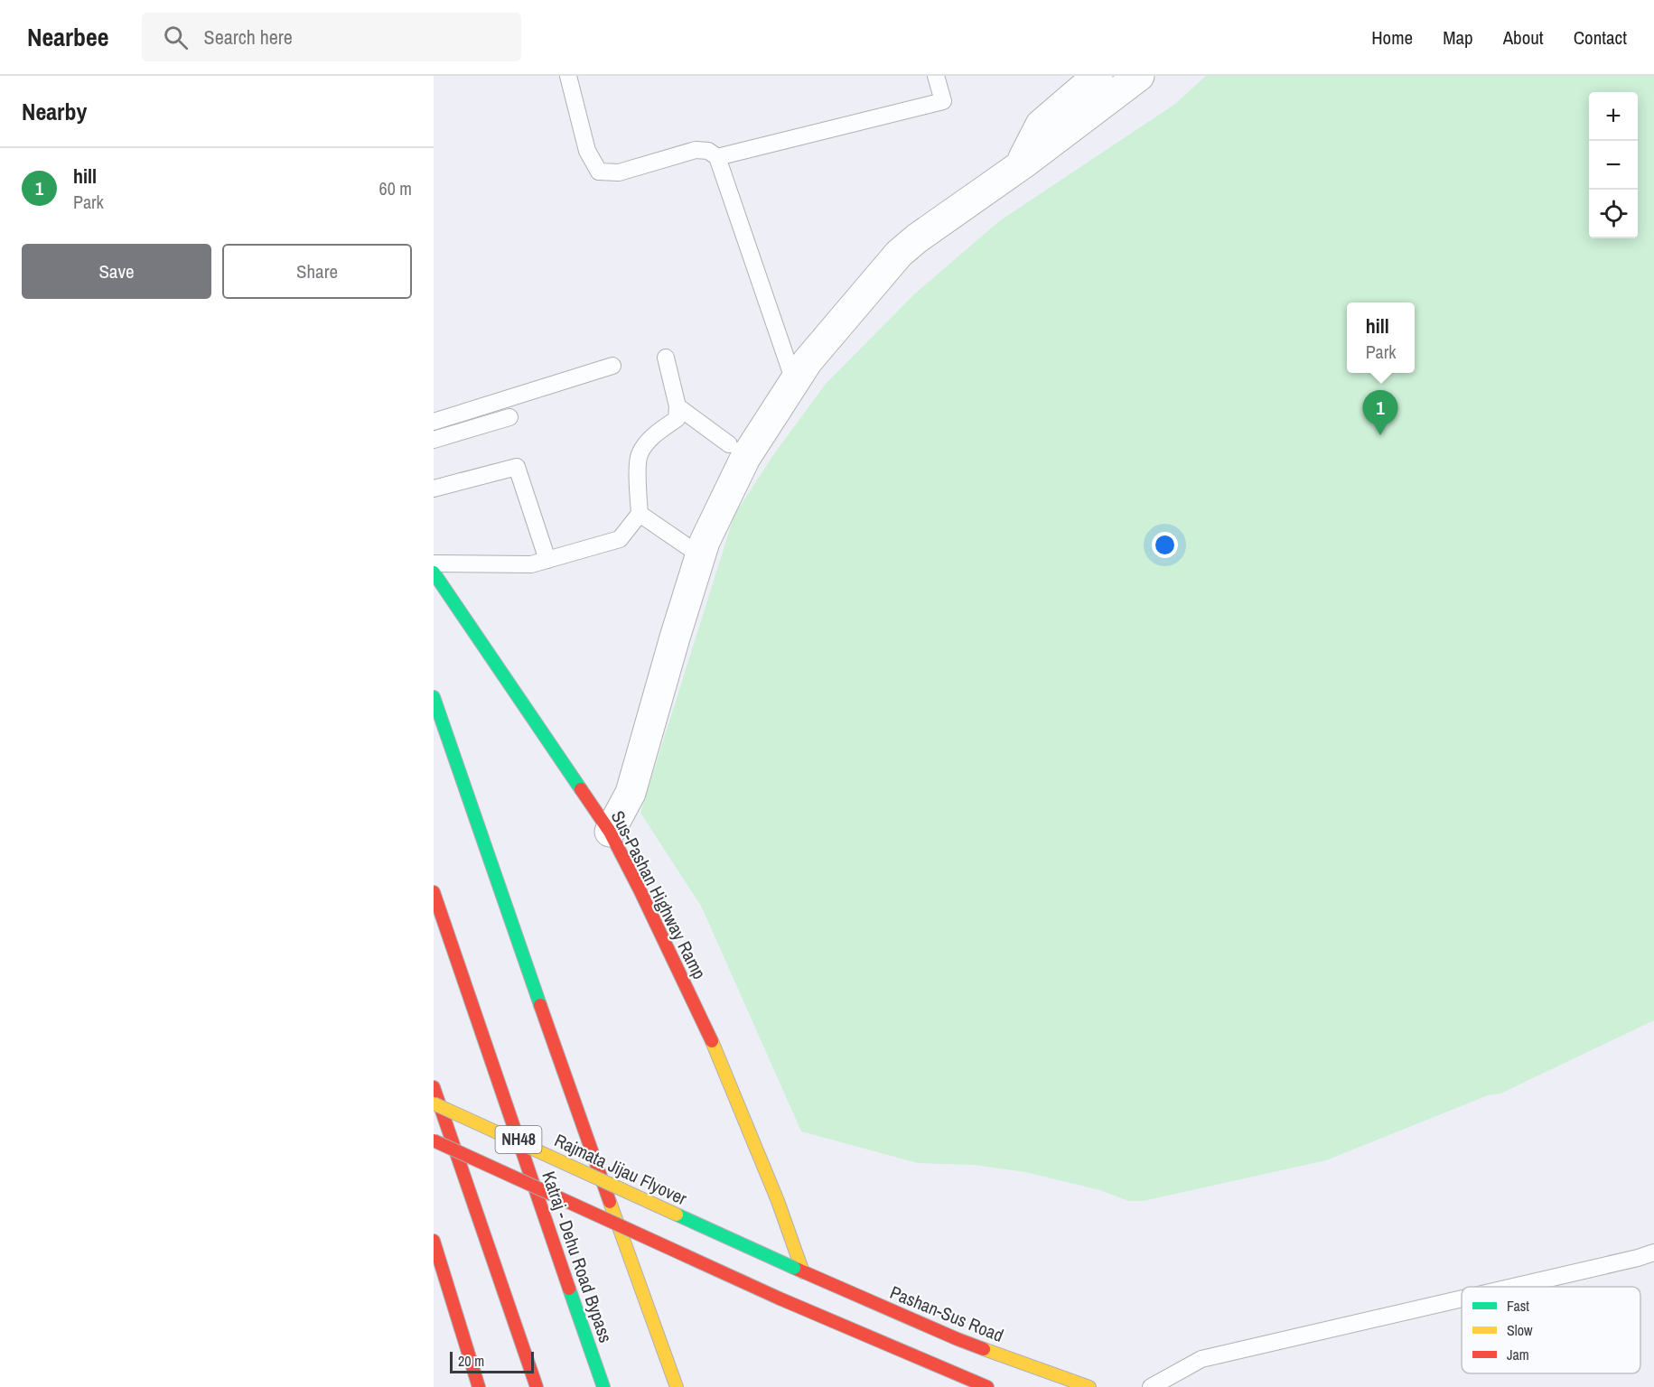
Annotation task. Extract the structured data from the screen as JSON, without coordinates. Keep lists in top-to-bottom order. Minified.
{"streets":{"main road":["Sus-Pashan Highway Ramp","NH48","Rajmata Jijau Flyover","Katraj - Dehu Road Bypass","Pashan-Sus Road"]},"crossings":[["Sus-Pashan Highway Ramp","Rajmata Jijau Flyover"],["Sus-Pashan Highway Ramp","Pashan-Sus Road"],["Rajmata Jijau Flyover","Pashan-Sus Road"]],"legend":["Fast","Slow","Jam"],"scale_bar":"20 m","page":{"header":"Nearbee","search":"Search here","nav":["Home","Map","About","Contact"],"heading":"Nearby","map_buttons":["+","−"],"list":[{"mark":"1","name":"hill","note":"Park","value":"60 m"}],"buttons":["Save","Share"],"popup":["hill","Park"],"pins":"1","scale":"20 m"}}
